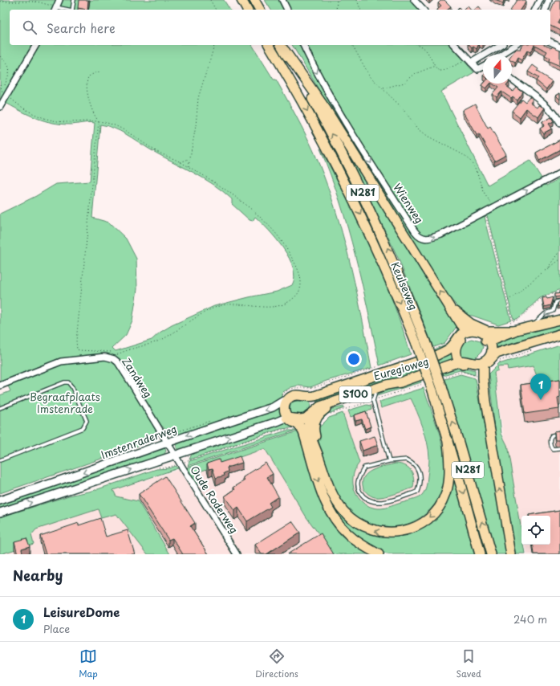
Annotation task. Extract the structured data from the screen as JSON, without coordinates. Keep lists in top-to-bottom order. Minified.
{"streets":{"main road":["N281","Keulseweg","Euregioweg","S100"],"street":["Wienweg","Zandweg","Imstenraderweg","Oude Roderweg"]},"crossings":[["N281","Keulseweg"],["N281","Euregioweg"],["N281","S100"],["Euregioweg","S100"],["Zandweg","S100"],["Zandweg","Imstenraderweg"],["Zandweg","Oude Roderweg"],["S100","Imstenraderweg"],["S100","Oude Roderweg"]],"parks":["Begraafplaats Imstenrade"],"north":"top","page":{"search":"Search here","pins":"1","heading":"Nearby","list":[{"mark":"1","name":"LeisureDome","note":"Place","value":"240 m"}],"nav":["Map","Directions","Saved"]}}
